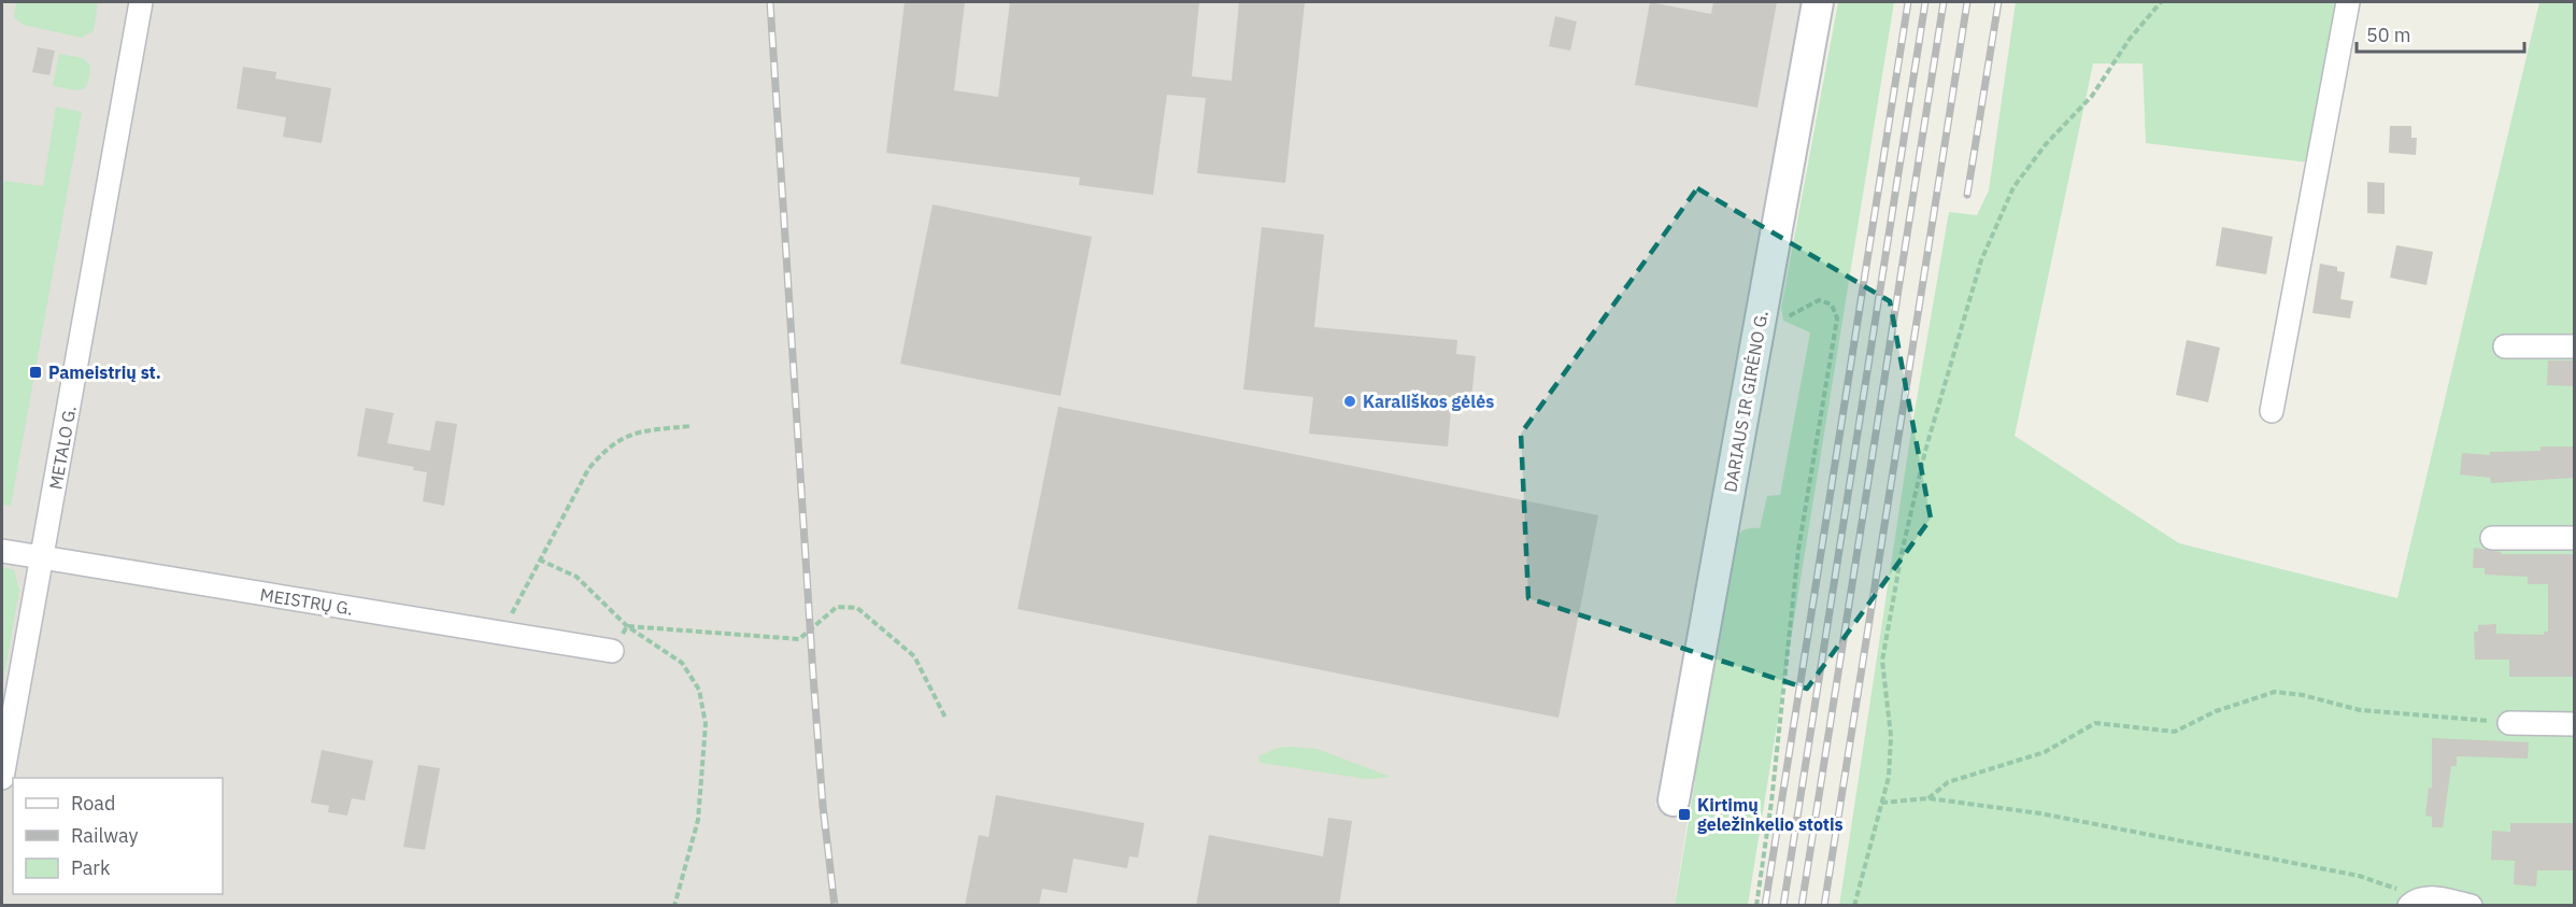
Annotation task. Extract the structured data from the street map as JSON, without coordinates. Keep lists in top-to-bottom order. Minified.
{"streets":{"street":["DARIAUS IR GIRĖNO G.","METALO G.","MEISTRŲ G."]},"crossings":[["METALO G.","MEISTRŲ G."]],"places":{"transit":["Pameistrių st.","Kirtimų geležinkelio stotis"],"other":["Karališkos gėlės"]},"legend":["Road","Railway","Park"],"scale_bar":"50 m"}
